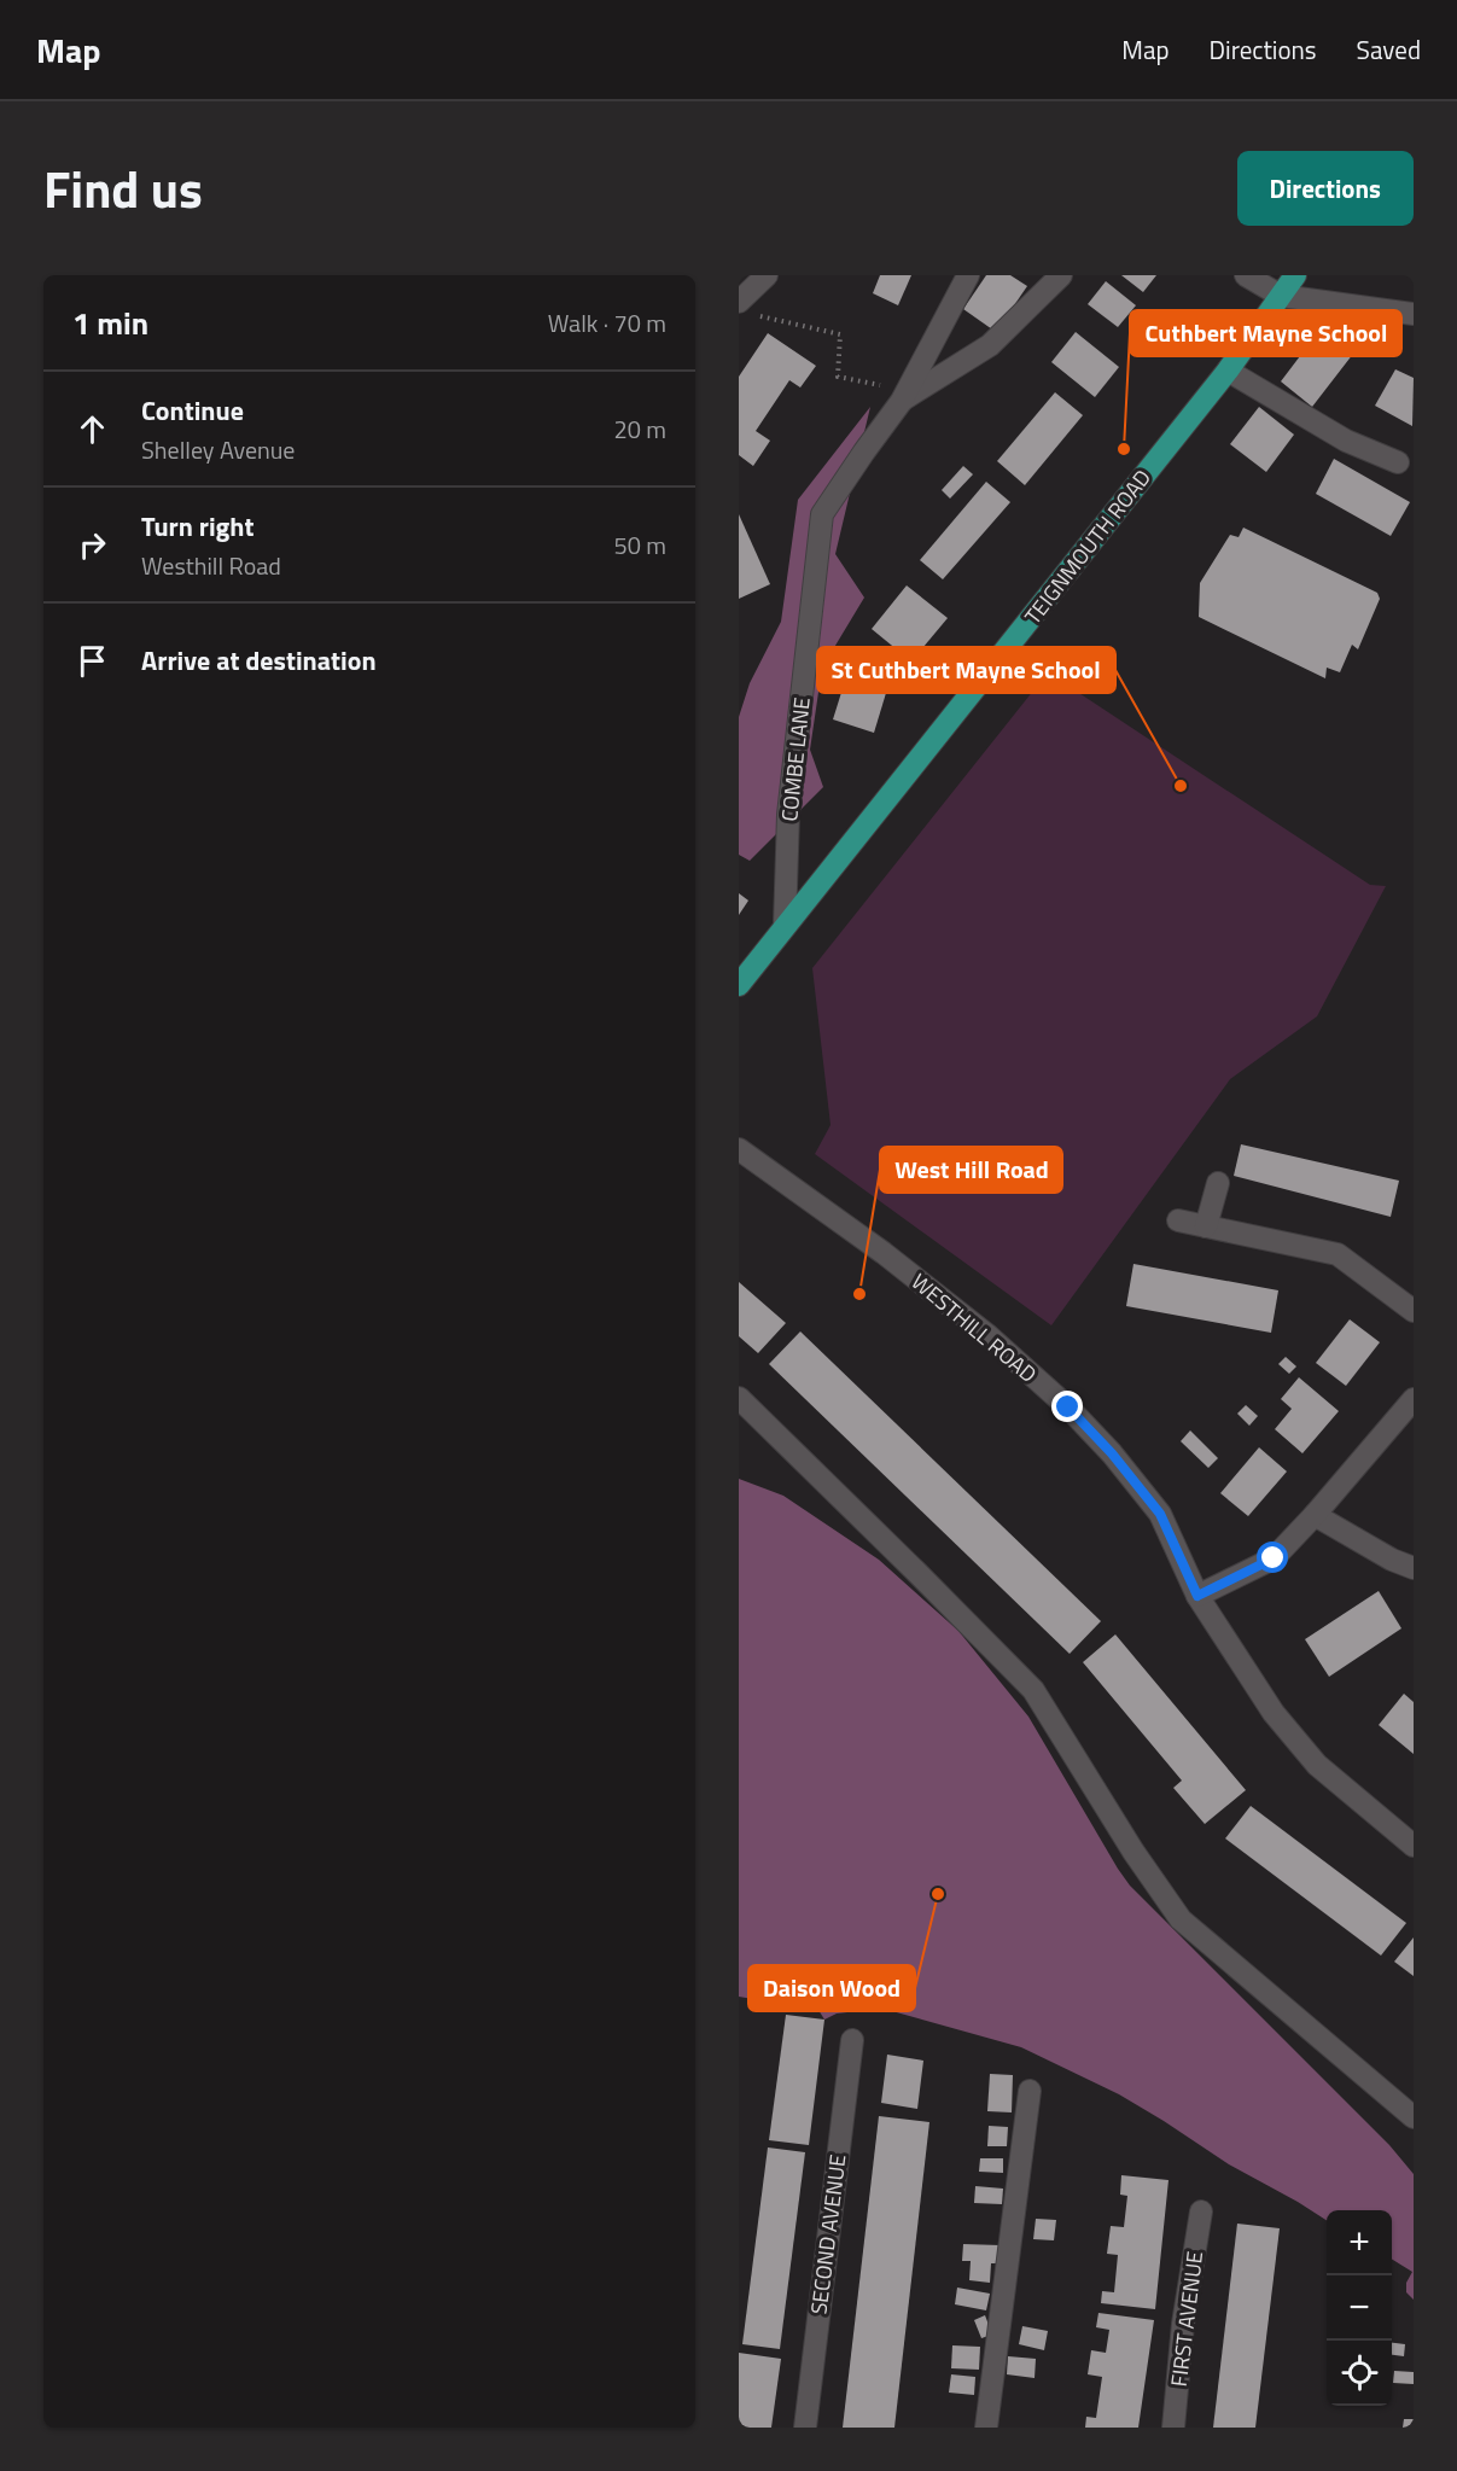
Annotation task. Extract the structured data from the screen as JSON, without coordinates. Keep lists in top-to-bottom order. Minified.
{"streets":{"main road":["TEIGNMOUTH ROAD"],"street":["COMBE LANE","WESTHILL ROAD","SECOND AVENUE","FIRST AVENUE"]},"crossings":[["TEIGNMOUTH ROAD","COMBE LANE"]],"places":["Cuthbert Mayne School","St Cuthbert Mayne School","West Hill Road","Daison Wood"],"page":{"header":"Map","nav":["Map","Directions","Saved"],"title":"Find us","buttons":"Directions","heading":["1 min","Walk · 70 m"],"list":[["Continue","Shelley Avenue","20 m"],["Turn right","Westhill Road","50 m"],"Arrive at destination"],"map_buttons":["+","−"]}}
